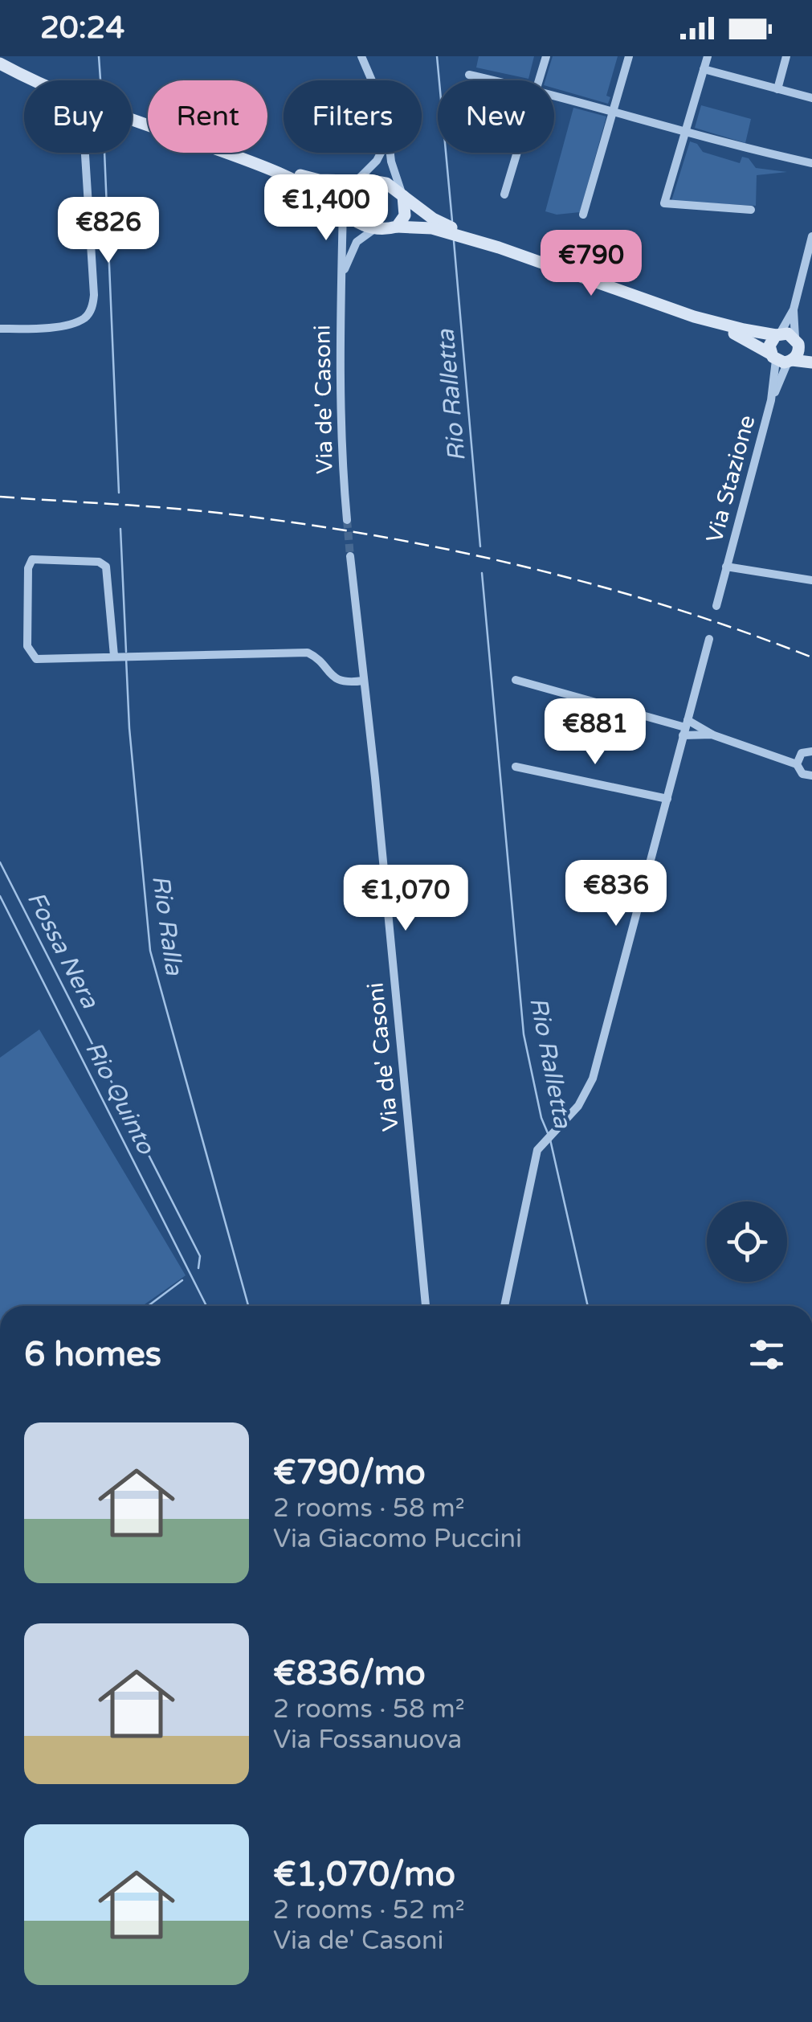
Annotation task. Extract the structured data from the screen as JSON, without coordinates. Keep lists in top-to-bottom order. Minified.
{"streets":{"street":["Via de' Casoni","Via Stazione"]},"water":["Rio Ralletta","Rio Ralla","Fossa Nera","Rio Quinto"],"page":{"status":"20:24","chip":["Buy","Rent","Filters","New"],"price":["€1,400","€826","€790","€881","€836","€1,070"],"heading":"6 homes","list":[{"name":"€790/mo","note":"2 rooms · 58 m² · Via Giacomo Puccini"},{"name":"€836/mo","note":"2 rooms · 58 m² · Via Fossanuova"},{"name":"€1,070/mo","note":"2 rooms · 52 m² · Via de' Casoni"}]}}
